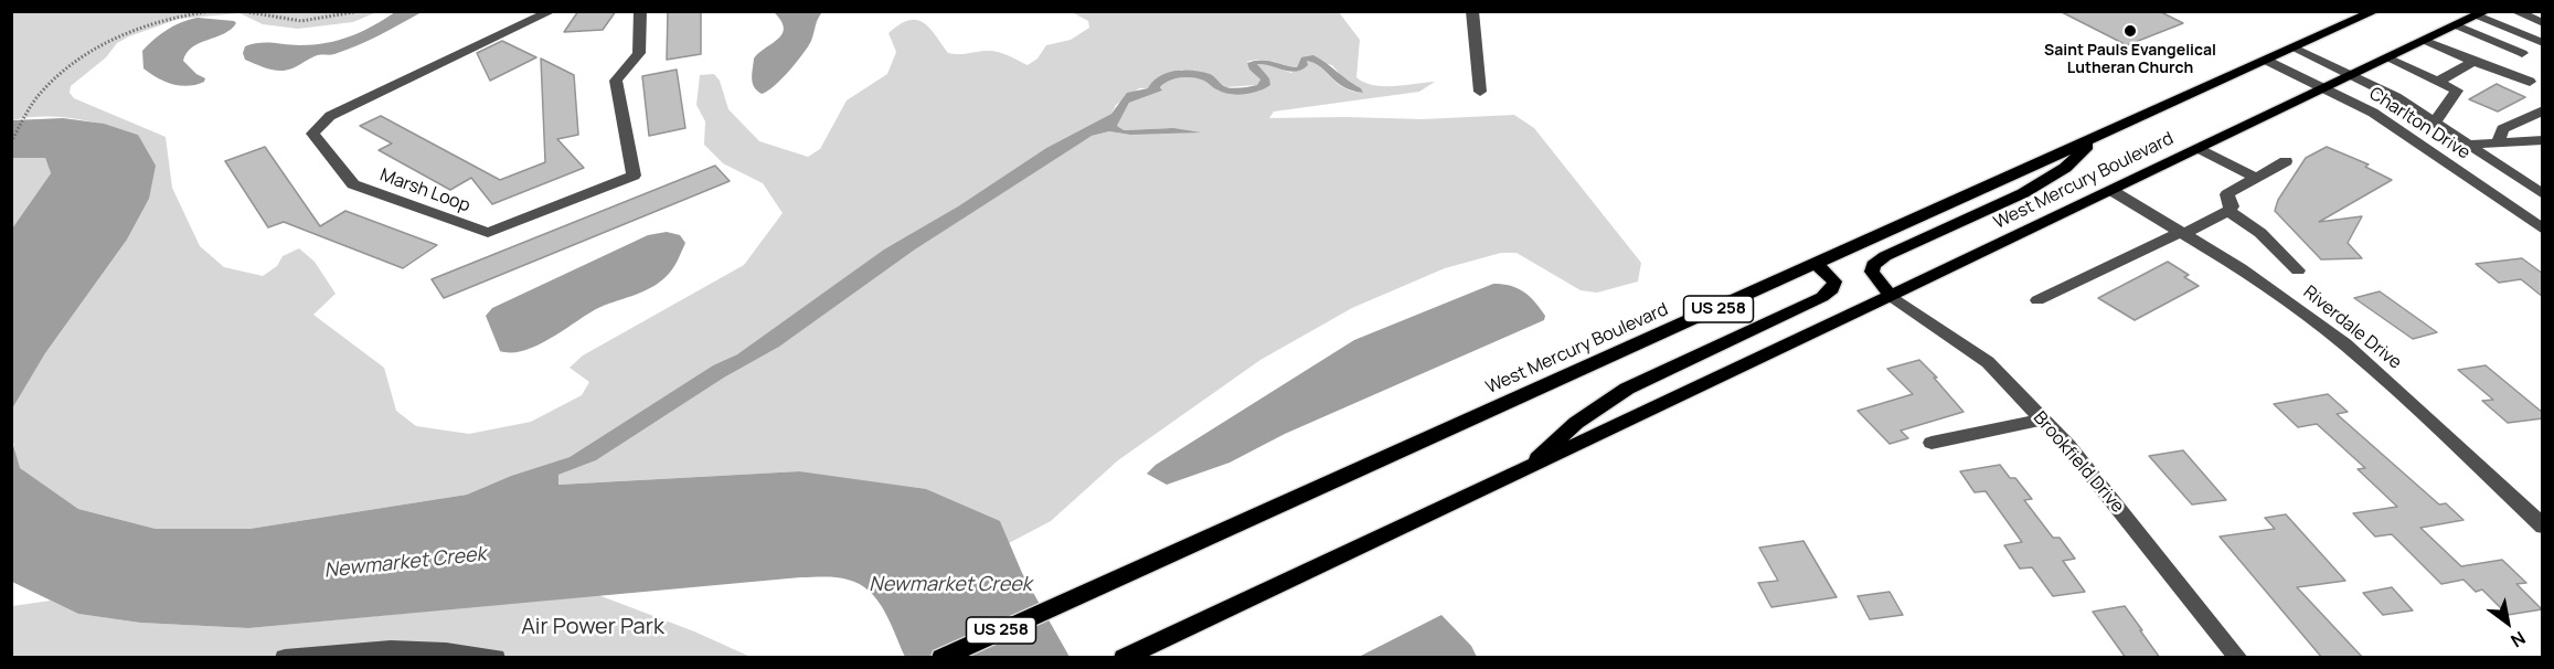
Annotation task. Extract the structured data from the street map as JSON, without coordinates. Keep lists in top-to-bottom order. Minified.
{"streets":{"main road":["West Mercury Boulevard","US 258"],"street":["Charlton Drive","Marsh Loop","Riverdale Drive","Brookfield Drive"]},"crossings":[["Charlton Drive","West Mercury Boulevard"],["West Mercury Boulevard","Riverdale Drive"],["West Mercury Boulevard","Brookfield Drive"]],"water":["Newmarket Creek"],"parks":["Air Power Park"],"places":["Saint Pauls Evangelical Lutheran Church"],"north":"bottom right"}
